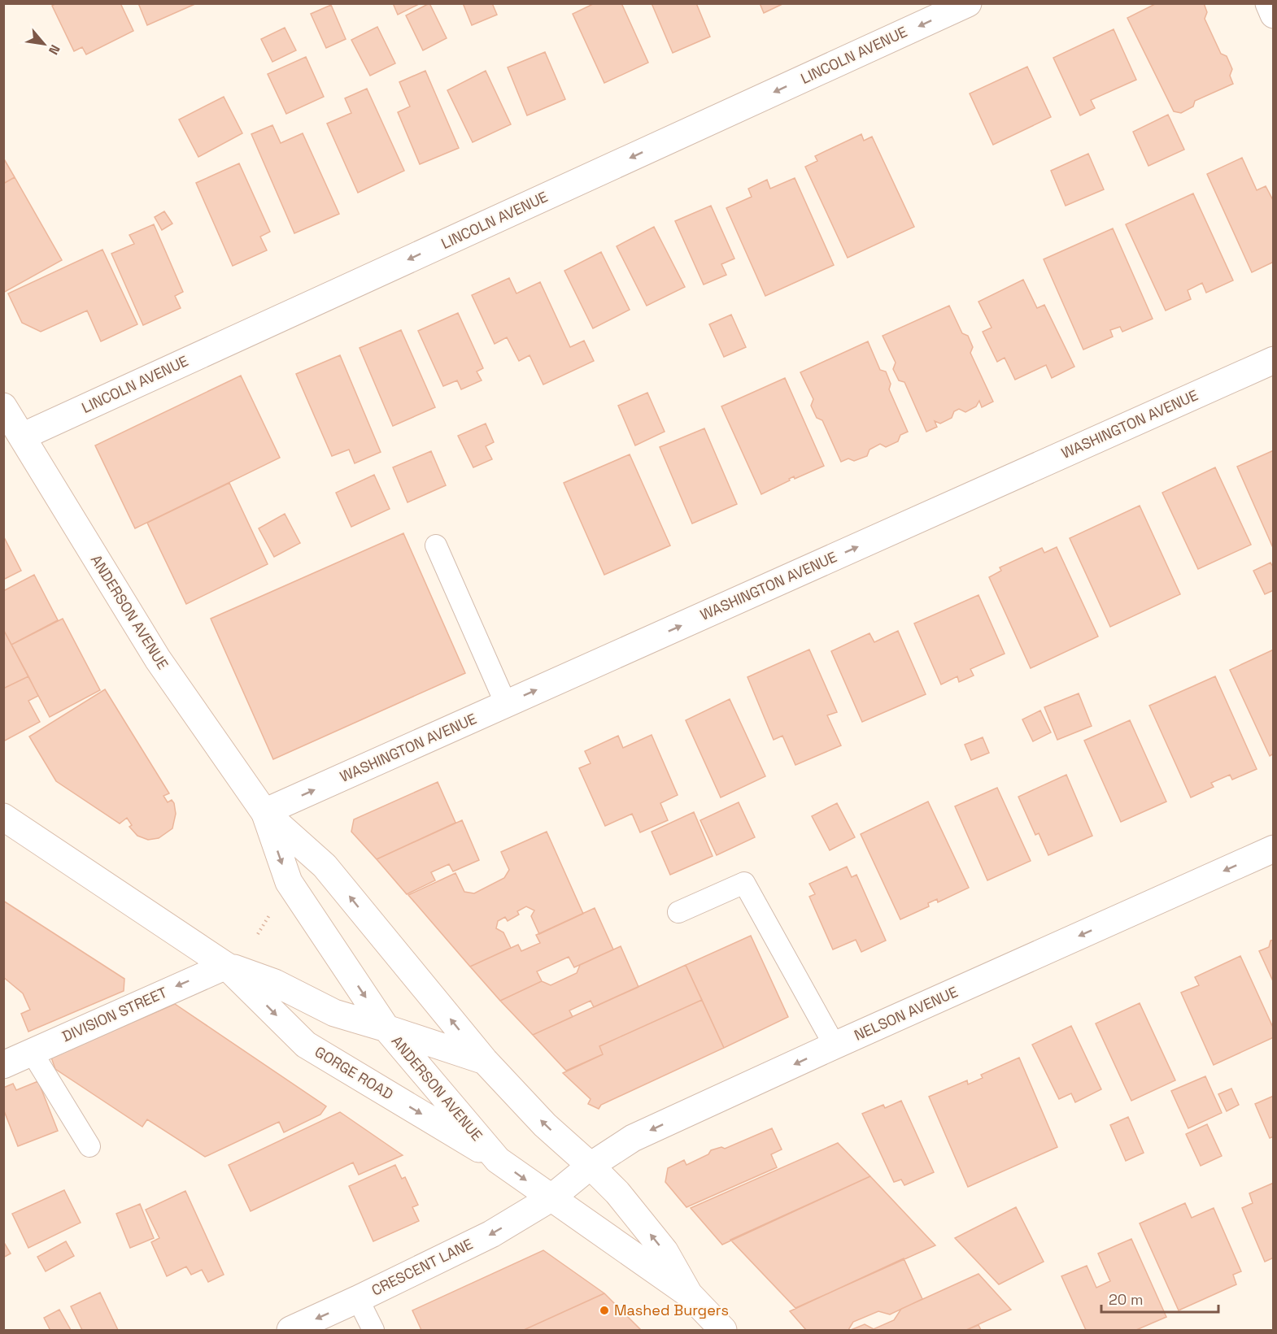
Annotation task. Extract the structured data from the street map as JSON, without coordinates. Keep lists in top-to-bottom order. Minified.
{"streets":{"street":["LINCOLN AVENUE","WASHINGTON AVENUE","ANDERSON AVENUE","NELSON AVENUE","DIVISION STREET","GORGE ROAD","CRESCENT LANE"]},"crossings":[["LINCOLN AVENUE","ANDERSON AVENUE"],["WASHINGTON AVENUE","ANDERSON AVENUE"],["ANDERSON AVENUE","NELSON AVENUE"],["ANDERSON AVENUE","GORGE ROAD"],["ANDERSON AVENUE","CRESCENT LANE"],["NELSON AVENUE","CRESCENT LANE"],["DIVISION STREET","GORGE ROAD"]],"one_way":["LINCOLN AVENUE","WASHINGTON AVENUE","NELSON AVENUE","DIVISION STREET","CRESCENT LANE"],"places":["Mashed Burgers"],"scale_bar":"20 m","north":"bottom right"}
